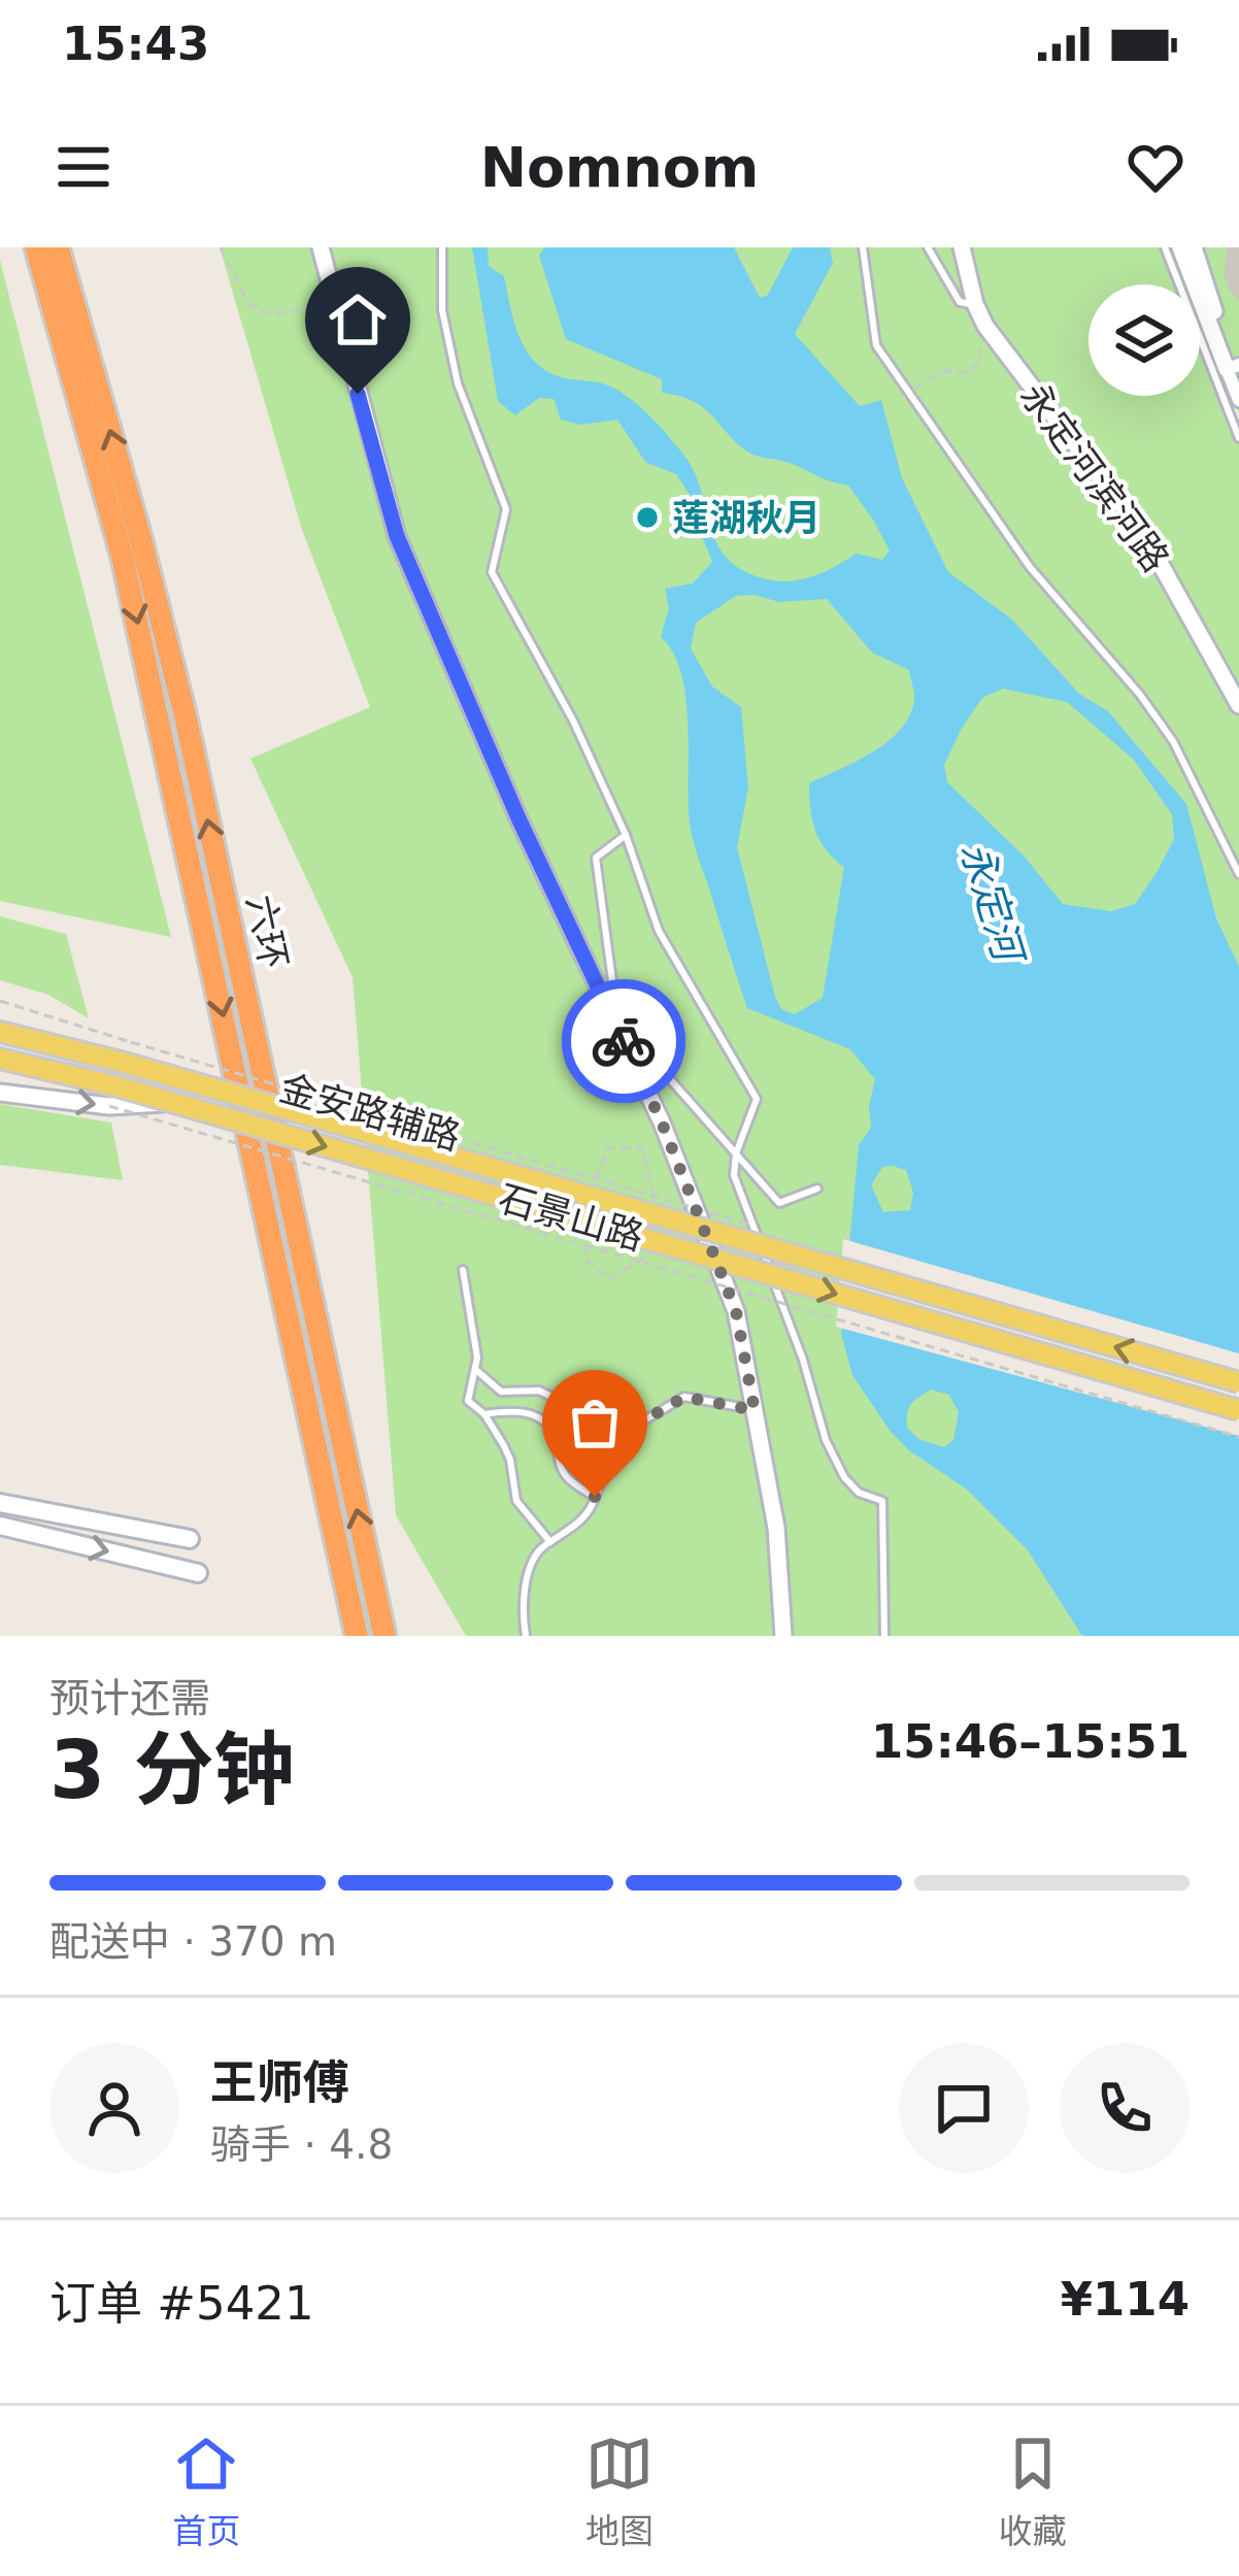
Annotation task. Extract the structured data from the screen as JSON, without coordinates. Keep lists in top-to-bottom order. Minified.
{"streets":{"highway":["六环"],"main road":["石景山路"],"street":["永定河滨河路"],"path":["金安路辅路"]},"crossings":[["金安路辅路","石景山路"]],"water":["永定河"],"places":["莲湖秋月"],"page":{"status":"15:43","header":"Nomnom","heading":["3 分钟","预计还需","15:46–15:51"],"panel":["王师傅","骑手 · 4.8","订单 #5421","¥114"],"bar":"配送中 · 370 m","tabs":["首页","地图","收藏"]}}
